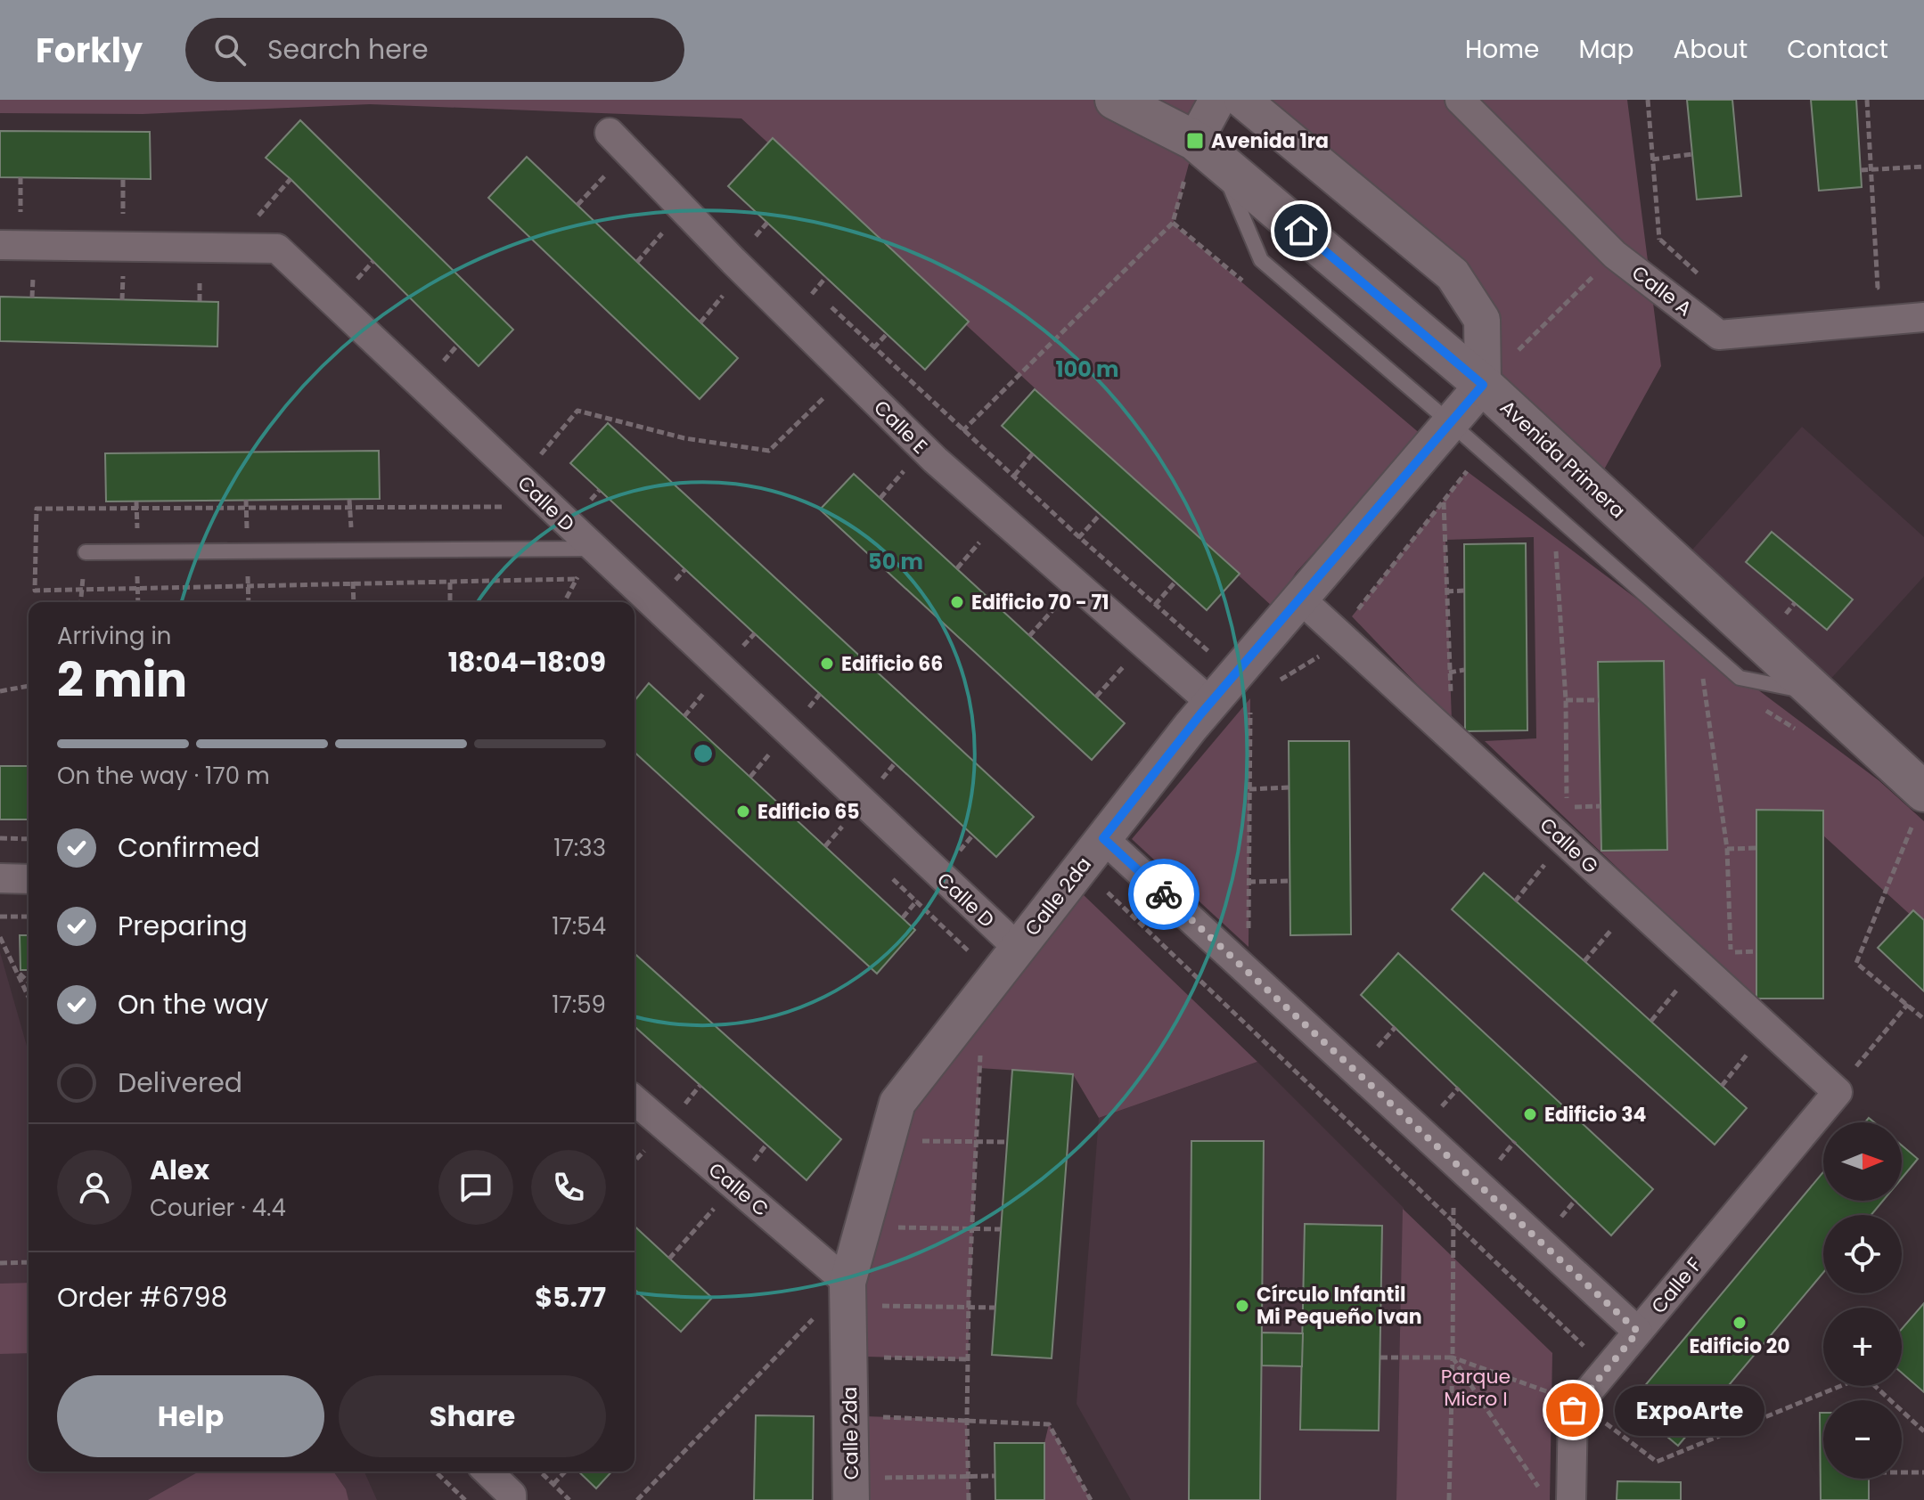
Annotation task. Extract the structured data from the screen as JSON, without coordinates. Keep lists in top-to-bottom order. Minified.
{"streets":{"main road":["Avenida Primera"],"street":["Calle A","Calle E","Calle D","Calle G","Calle 2da","Calle C","Calle F"]},"crossings":[["Calle E","Calle 2da"],["Avenida Primera","Calle 2da"],["Calle D","Calle 2da"],["Calle G","Calle 2da"],["Calle G","Calle F"],["Calle 2da","Calle C"]],"parks":["Parque Micro I"],"places":{"transit":["Avenida 1ra"],"other":["Edificio 70 - 71","Edificio 66","Edificio 65","Edificio 34","Círculo Infantil Mi Pequeño Ivan","Edificio 20","ExpoArte"]},"north":"right","page":{"header":"Forkly","search":"Search here","nav":["Home","Map","About","Contact"],"heading":["2 min","Arriving in","18:04–18:09"],"panel":["Alex","Courier · 4.4","Order #6798","$5.77"],"bar":"On the way · 170 m","list":[["Confirmed","17:33"],["Preparing","17:54"],["On the way","17:59"],"Delivered"],"map_buttons":["+","−"],"buttons":["Help","Share"],"bubble":"ExpoArte"},"rings":["100 m","50 m"]}
